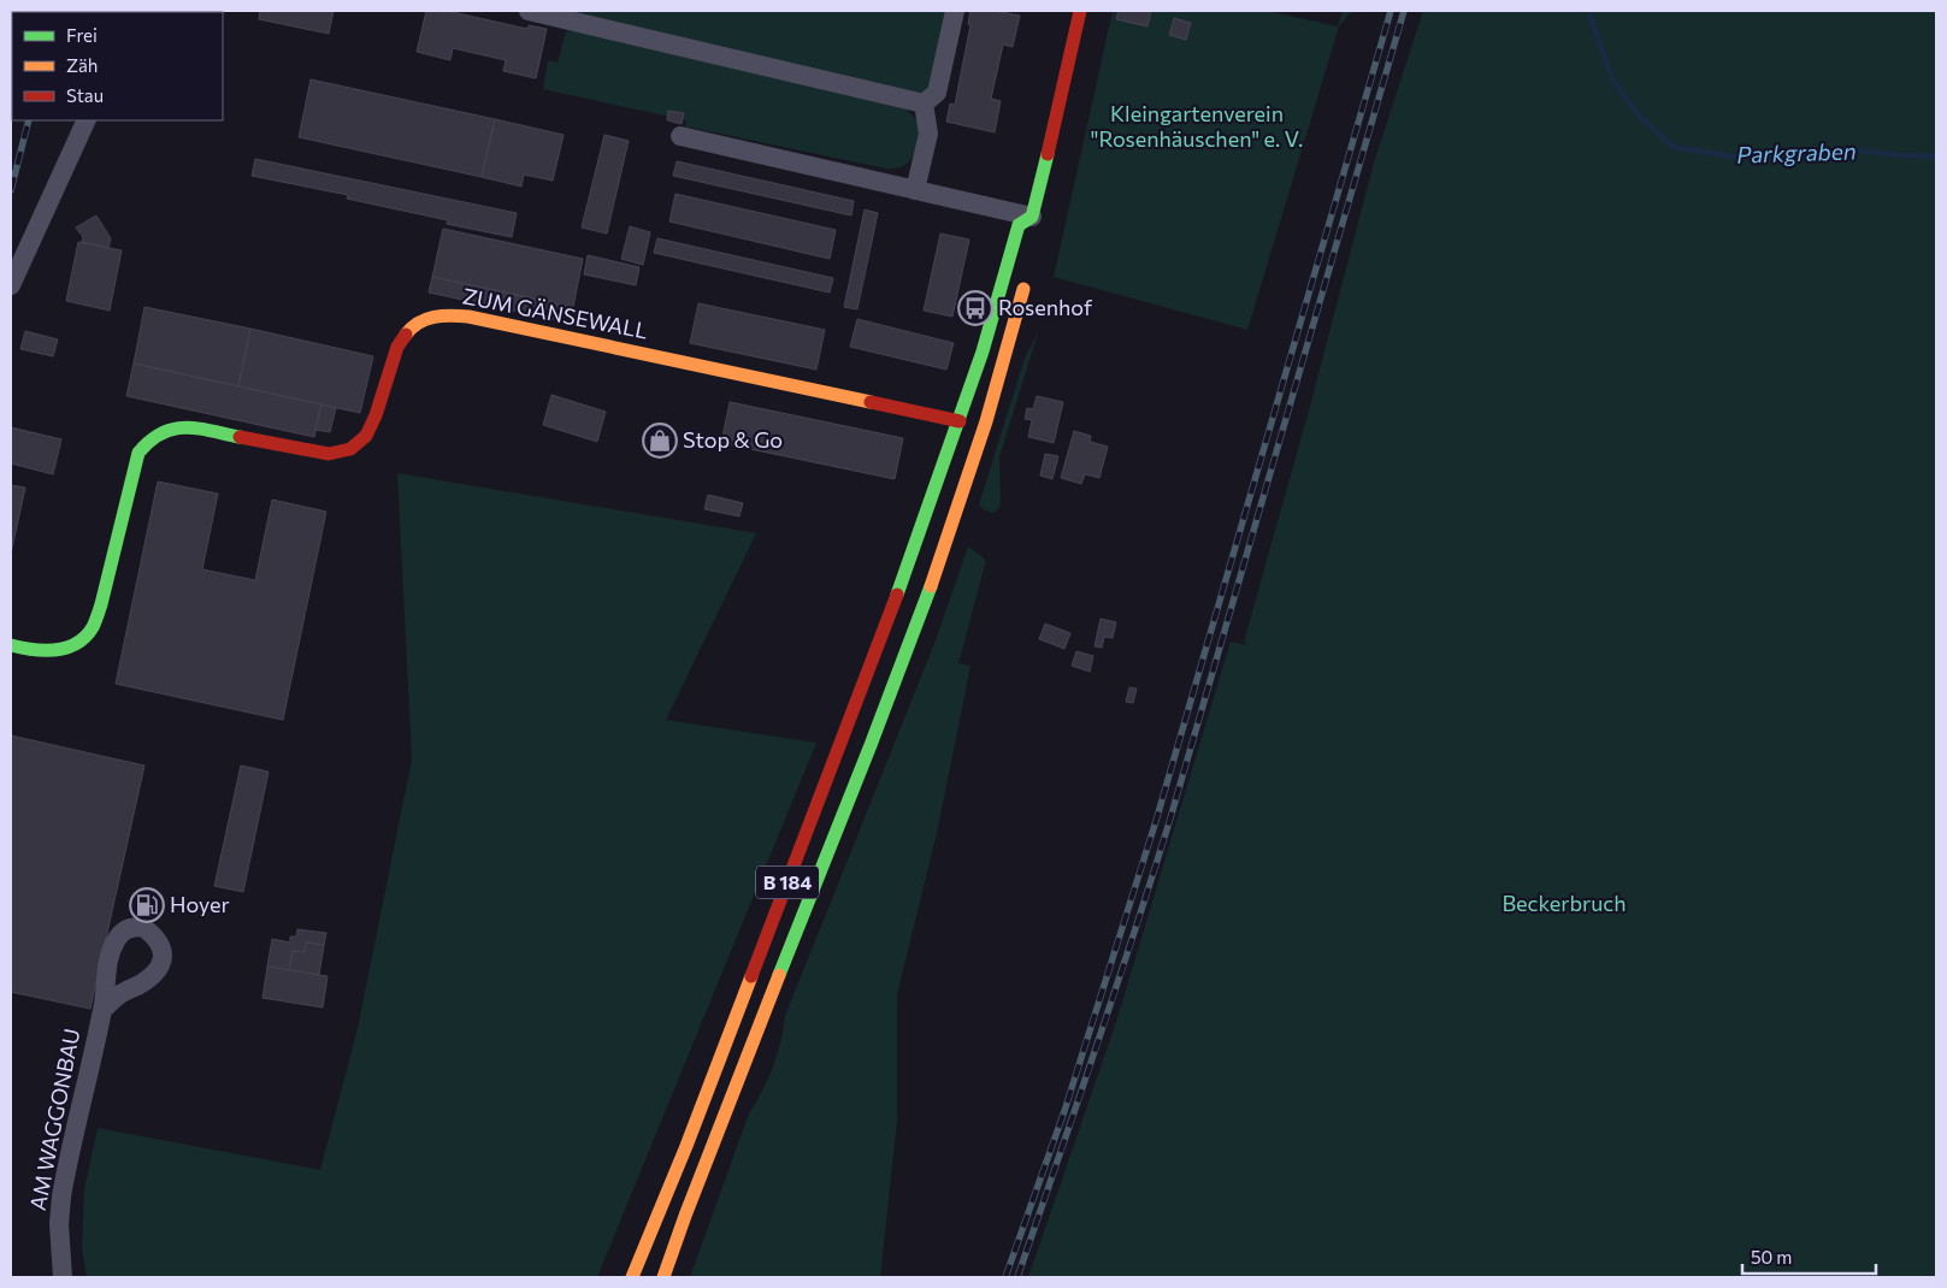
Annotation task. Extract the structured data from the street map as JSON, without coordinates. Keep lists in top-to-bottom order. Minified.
{"streets":{"main road":["ZUM GÄNSEWALL","B 184"],"street":["AM WAGGONBAU"]},"crossings":[["ZUM GÄNSEWALL","B 184"]],"water":["Parkgraben"],"parks":["Kleingartenverein \"Rosenhäuschen\" e. V.","Beckerbruch"],"places":{"bus stop":["Rosenhof"],"shop":["Stop & Go"],"fuel station":["Hoyer"]},"legend":["Frei","Zäh","Stau"],"scale_bar":"50 m"}
